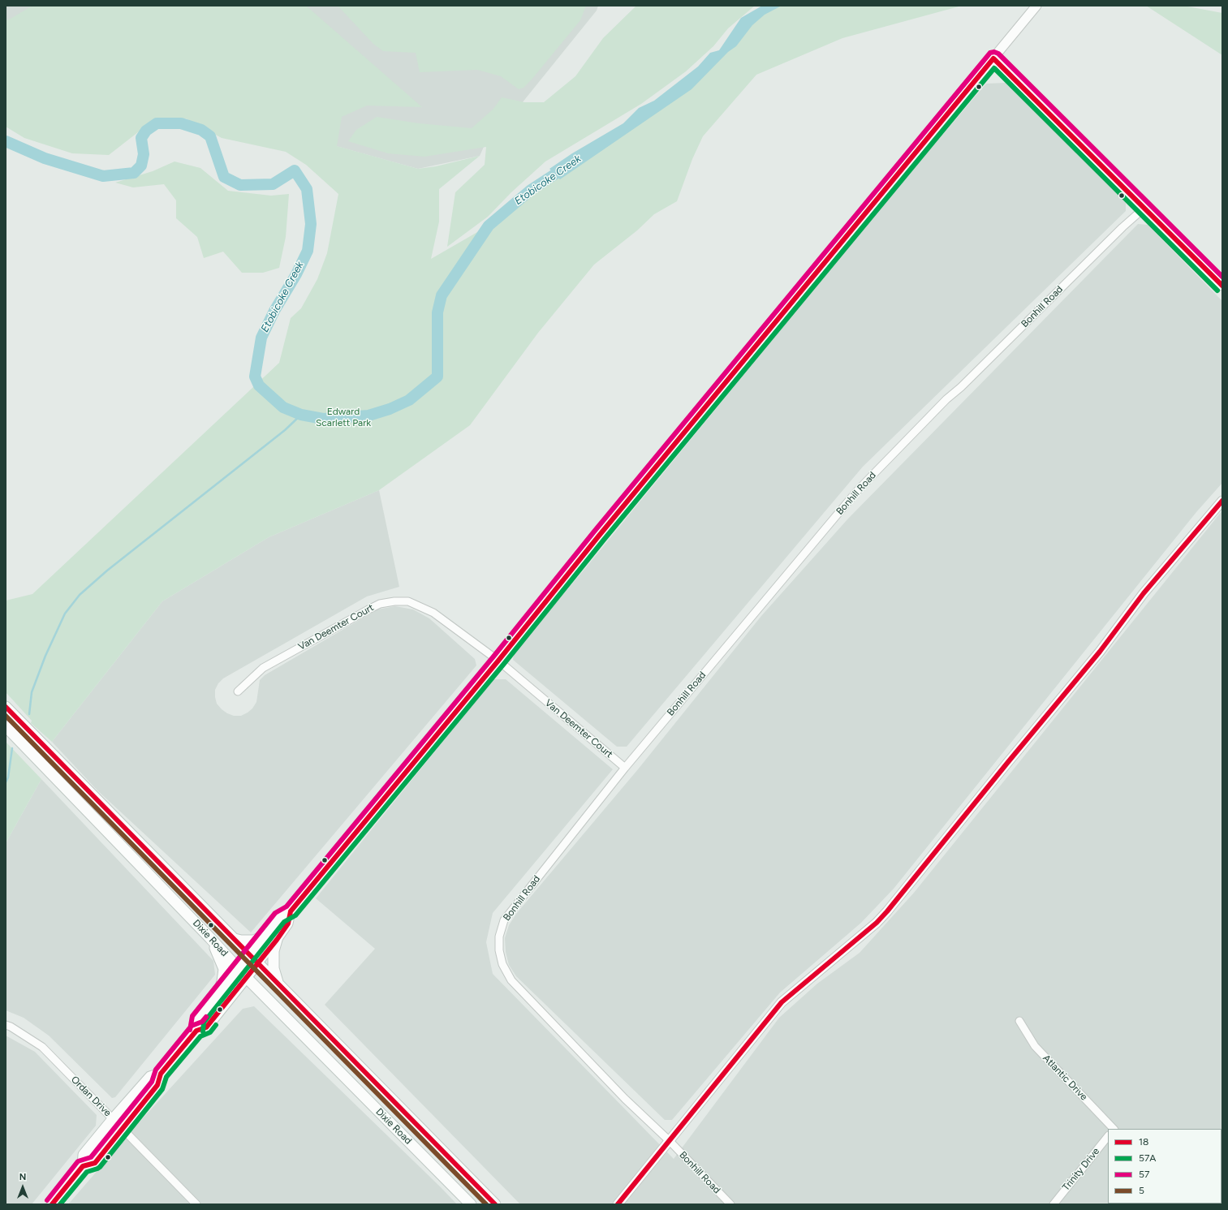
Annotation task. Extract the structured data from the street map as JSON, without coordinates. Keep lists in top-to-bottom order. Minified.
{"streets":{"main road":["Dixie Road"],"street":["Bonhill Road","Van Deemter Court","Atlantic Drive","Ordan Drive","Trinity Drive"]},"crossings":[["Bonhill Road","Van Deemter Court"]],"water":["Etobicoke Creek"],"parks":["Edward Scarlett Park"],"lines":["transit line 57","transit line 18","transit line 57A","transit line 5"],"legend":["18","57A","57","5"],"north":"top"}
